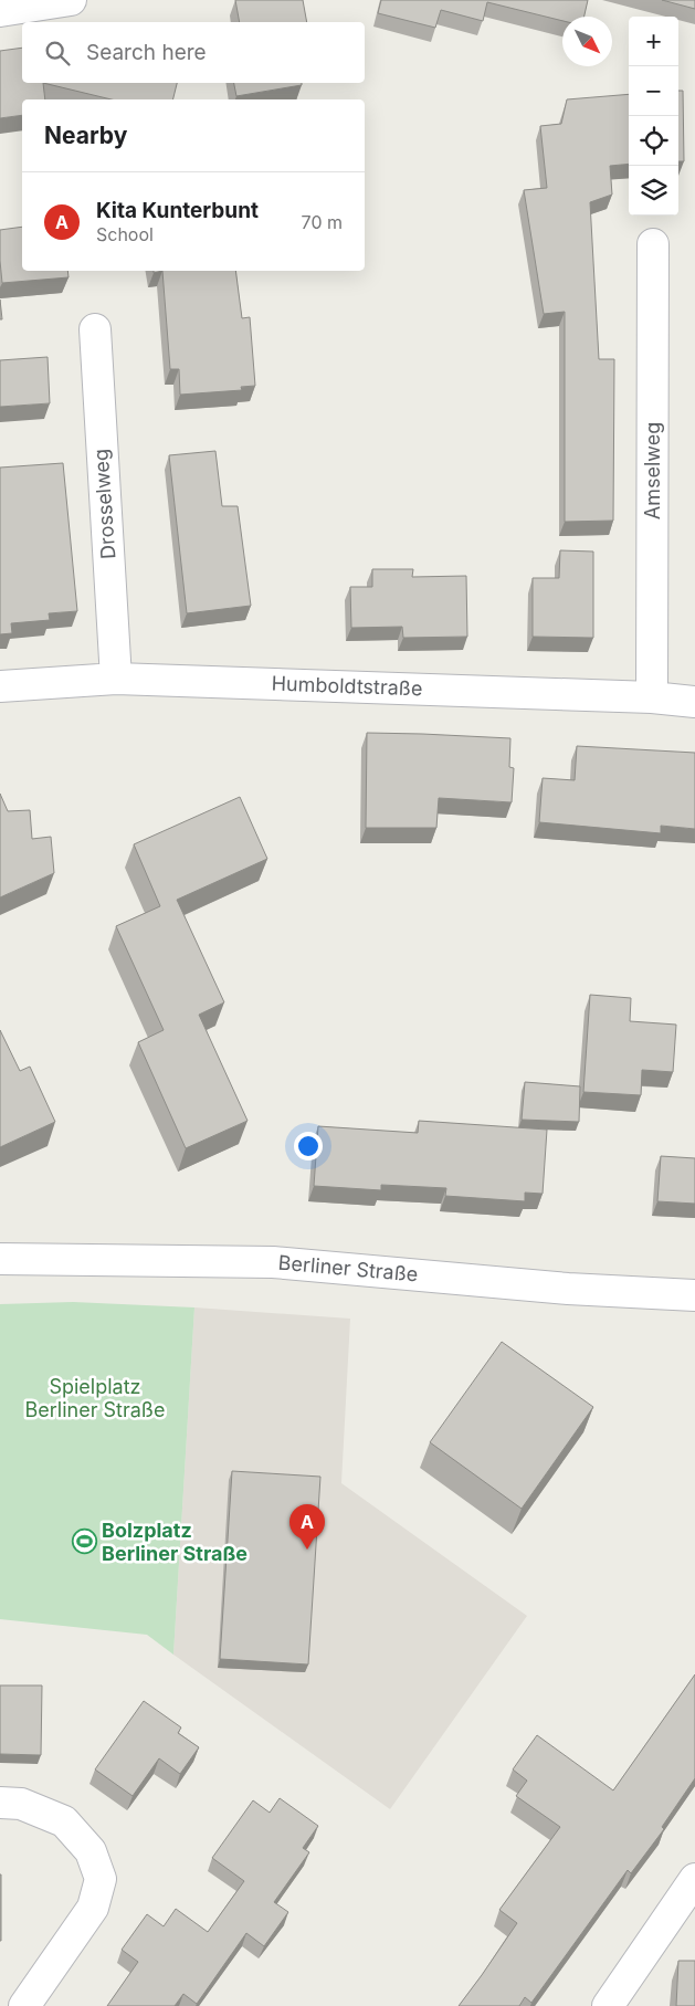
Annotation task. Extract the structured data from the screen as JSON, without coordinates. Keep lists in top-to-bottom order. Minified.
{"streets":{"street":["Amselweg","Drosselweg","Humboldtstraße","Berliner Straße"]},"crossings":[["Amselweg","Humboldtstraße"],["Drosselweg","Humboldtstraße"]],"parks":["Spielplatz Berliner Straße"],"places":{"sports":["Bolzplatz Berliner Straße"]},"north":"bottom right","page":{"map_buttons":["+","−"],"search":"Search here","heading":"Nearby","list":[{"mark":"A","name":"Kita Kunterbunt","note":"School","value":"70 m"}],"pins":"A"}}
